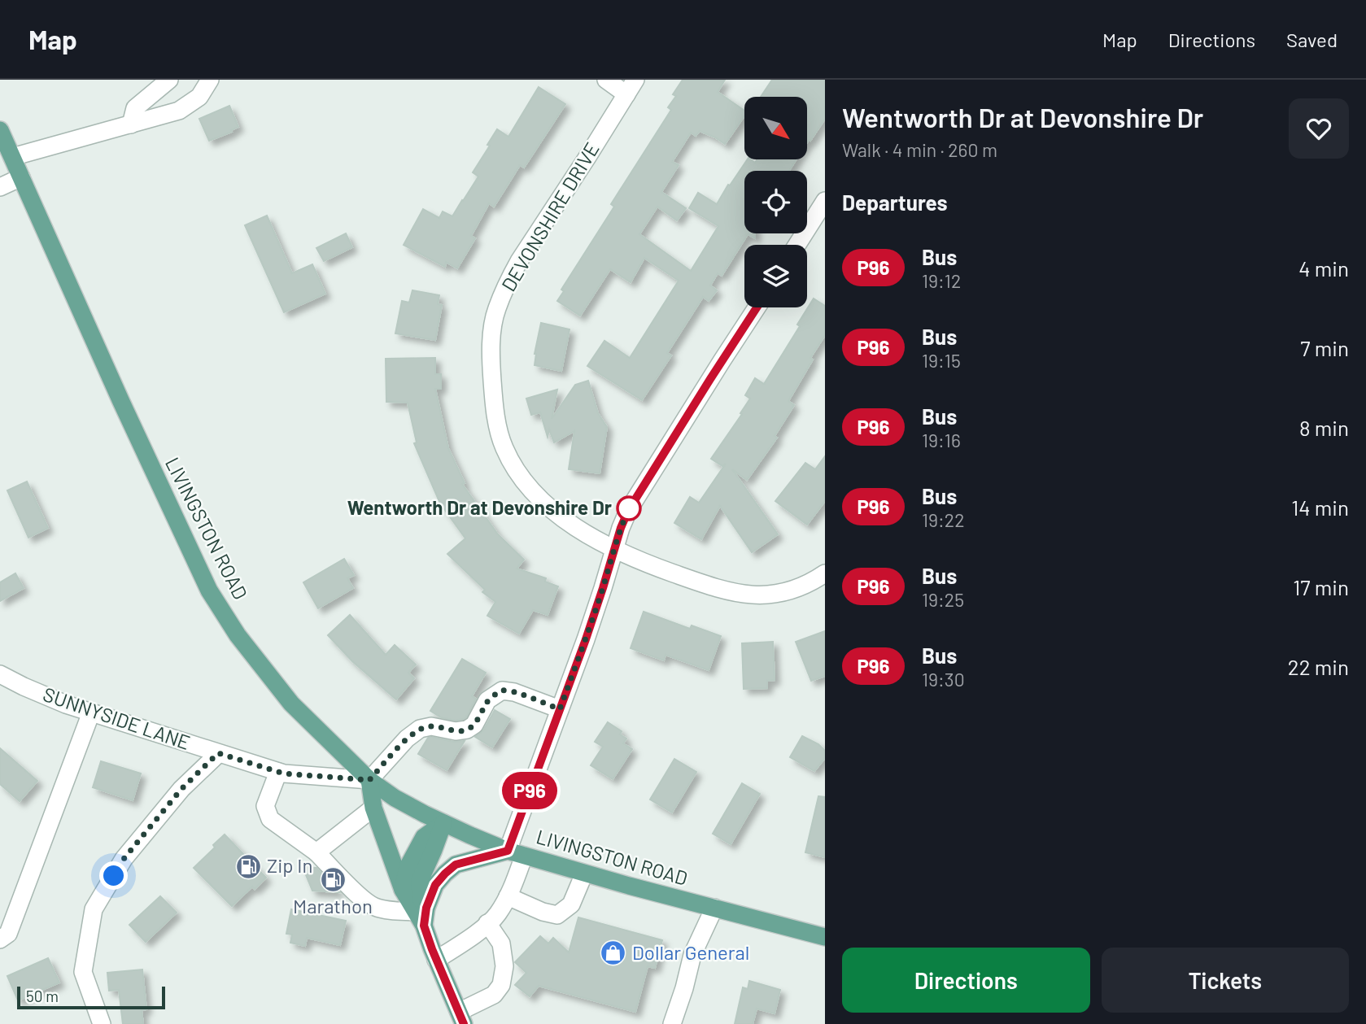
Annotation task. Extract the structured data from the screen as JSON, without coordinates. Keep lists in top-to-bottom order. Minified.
{"streets":{"main road":["LIVINGSTON ROAD"],"street":["DEVONSHIRE DRIVE","SUNNYSIDE LANE"]},"crossings":[["LIVINGSTON ROAD","SUNNYSIDE LANE"]],"places":{"other":["Wentworth Dr at Devonshire Dr"],"fuel station":["Zip In","Marathon"],"shop":["Dollar General"]},"lines":["bus line P96"],"scale_bar":"50 m","north":"bottom right","page":{"header":"Map","nav":["Map","Directions","Saved"],"on_map":"P96","heading":[["Wentworth Dr at Devonshire Dr","Walk · 4 min · 260 m"],"Departures"],"list":[{"mark":"P96","name":"Bus","note":"19:12","value":"4 min"},{"mark":"P96","name":"Bus","note":"19:15","value":"7 min"},{"mark":"P96","name":"Bus","note":"19:16","value":"8 min"},{"mark":"P96","name":"Bus","note":"19:22","value":"14 min"},{"mark":"P96","name":"Bus","note":"19:25","value":"17 min"},{"mark":"P96","name":"Bus","note":"19:30","value":"22 min"}],"buttons":["Directions","Tickets"],"scale":"50 m"}}
